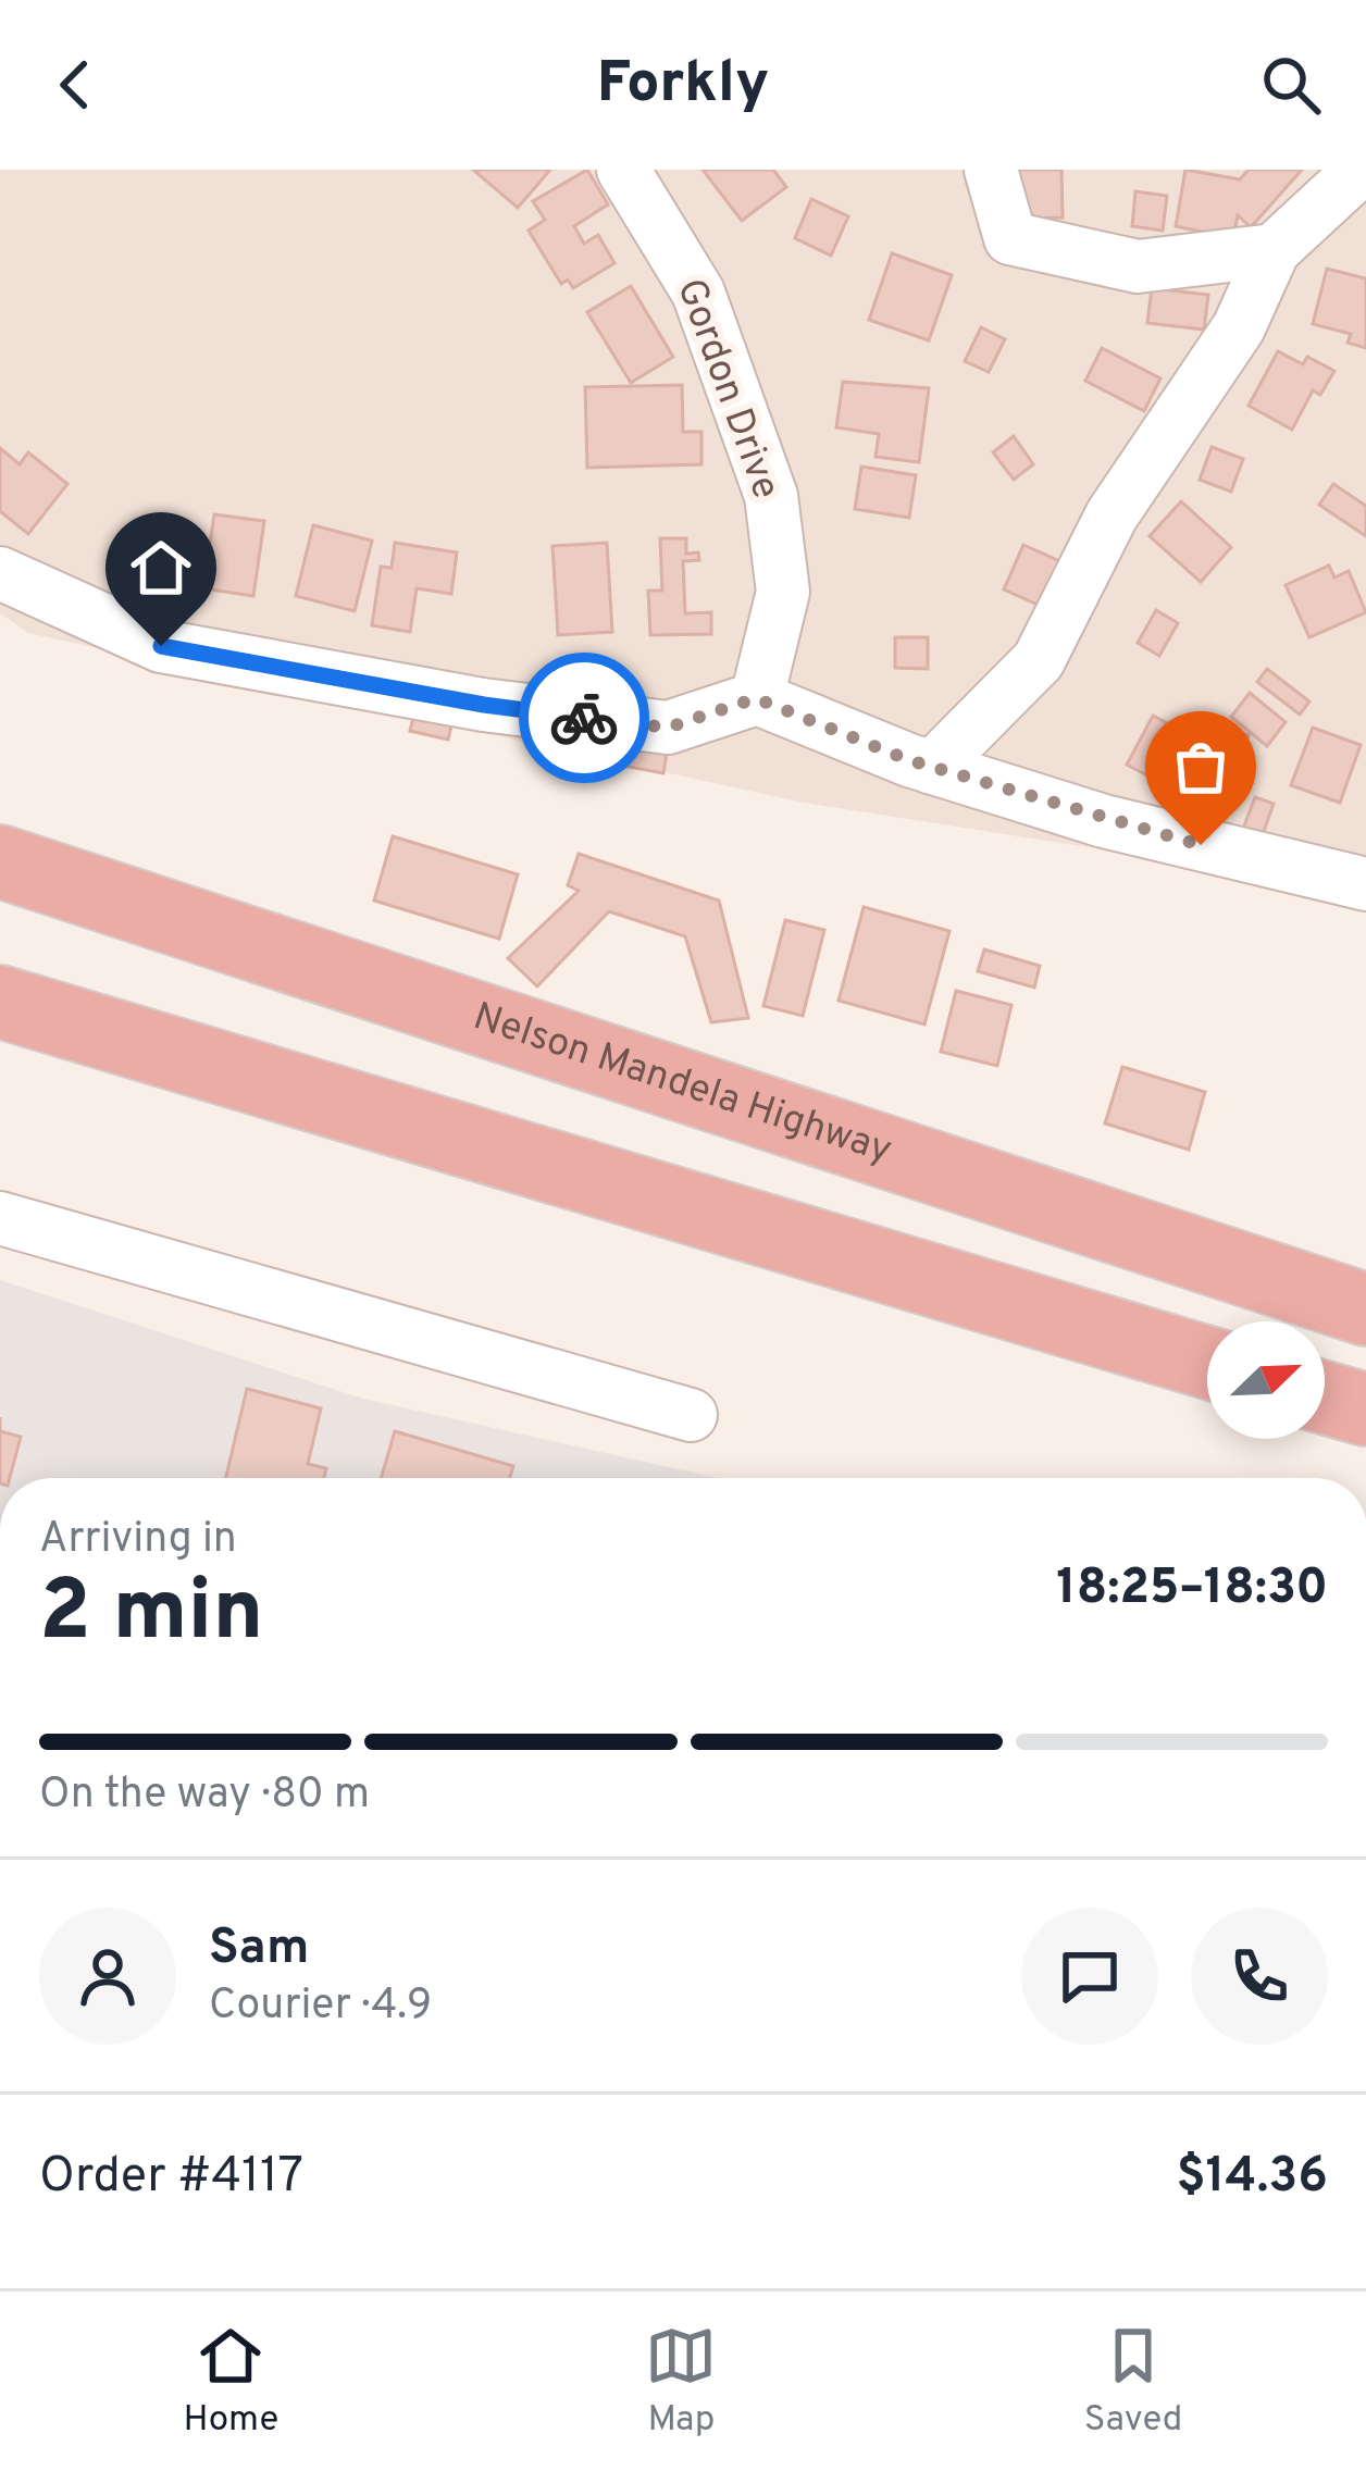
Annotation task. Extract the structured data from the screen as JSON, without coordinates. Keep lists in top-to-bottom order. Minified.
{"streets":{"highway":["Nelson Mandela Highway"],"street":["Gordon Drive"]},"north":"top right","page":{"header":"Forkly","heading":["2 min","Arriving in","18:25–18:30"],"panel":["Sam","Courier · 4.9","Order #4117","$14.36"],"bar":"On the way · 80 m","tabs":["Home","Map","Saved"]}}
